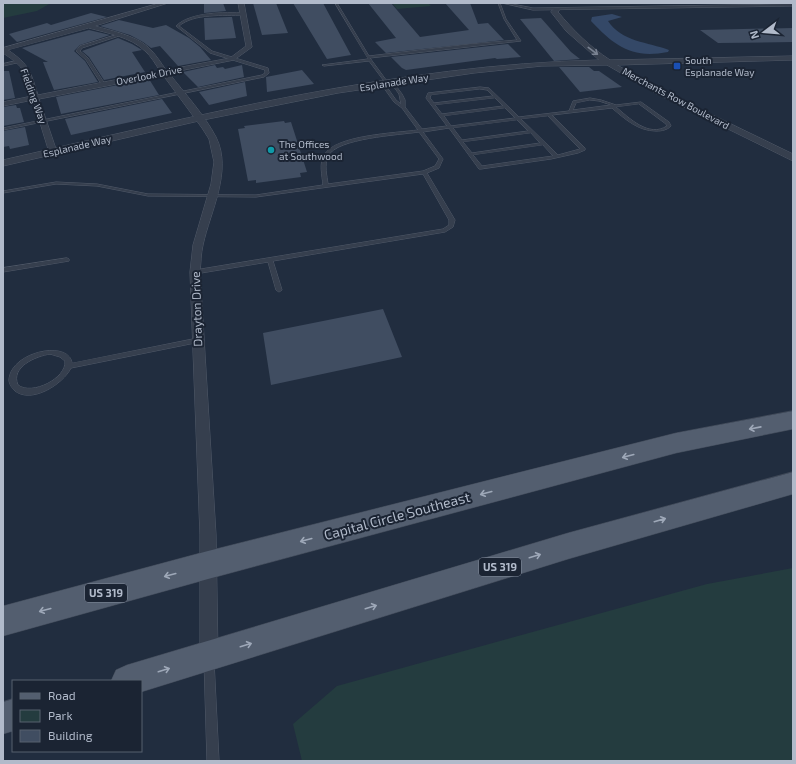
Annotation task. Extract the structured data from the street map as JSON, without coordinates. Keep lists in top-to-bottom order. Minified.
{"streets":{"main road":["Capital Circle Southeast","US 319"],"street":["Overlook Drive","Esplanade Way","Fielding Way","Merchants Row Boulevard","Drayton Drive"]},"crossings":[["Overlook Drive","Fielding Way"],["Overlook Drive","Drayton Drive"],["Esplanade Way","Fielding Way"],["Esplanade Way","Merchants Row Boulevard"],["Esplanade Way","Drayton Drive"],["Drayton Drive","Capital Circle Southeast"],["Drayton Drive","US 319"]],"places":{"transit":["South Esplanade Way"],"other":["The Offices at Southwood"]},"legend":["Road","Park","Building"],"north":"left"}
